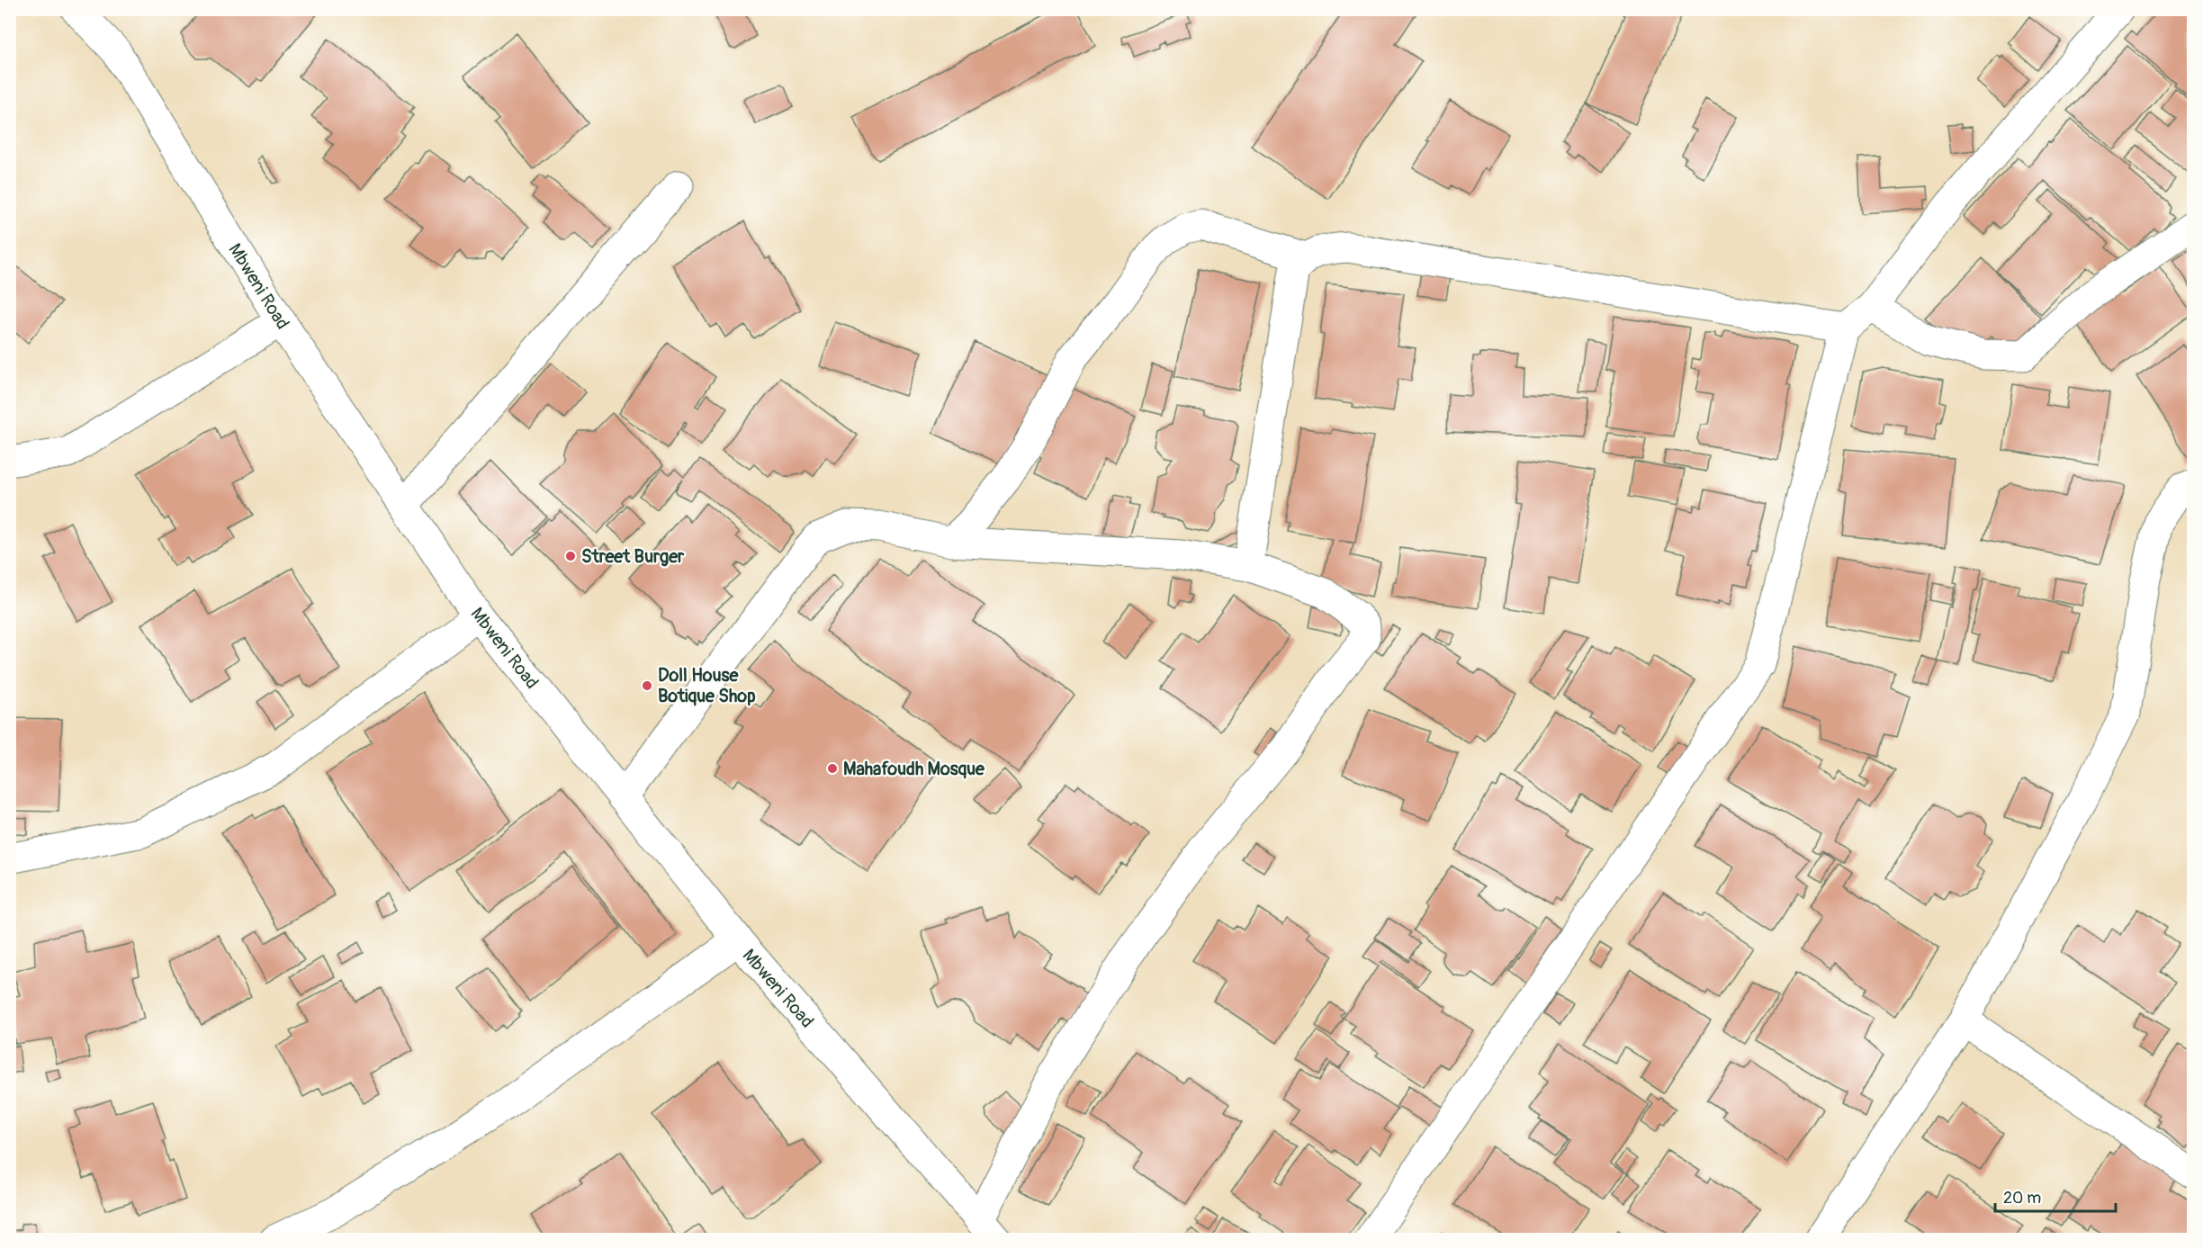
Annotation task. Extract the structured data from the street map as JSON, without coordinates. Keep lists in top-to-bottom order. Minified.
{"streets":{"street":["Mbweni Road"]},"places":["Street Burger","Doll House Botique Shop","Mahafoudh Mosque"],"scale_bar":"20 m"}
